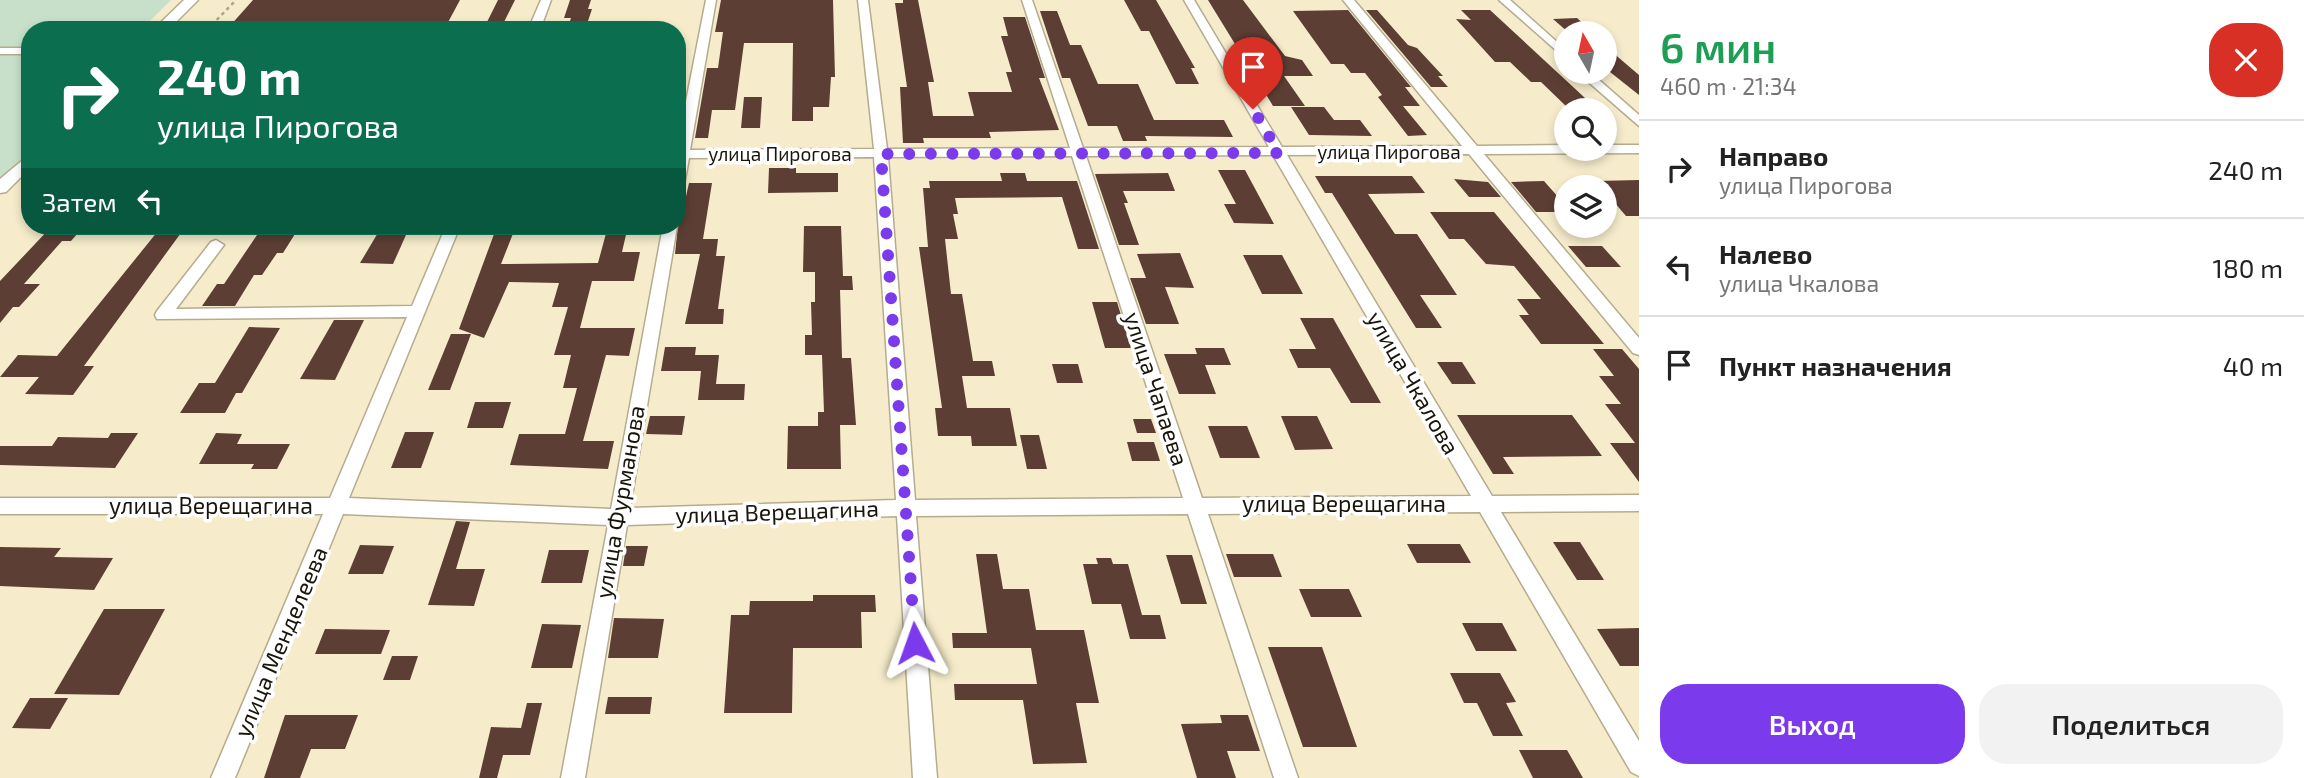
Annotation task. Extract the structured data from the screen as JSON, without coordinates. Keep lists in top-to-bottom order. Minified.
{"streets":{"street":["улица Пирогова","улица Чкалова","улица Чапаева","улица Фурманова","улица Верещагина","улица Менделеева"]},"crossings":[["улица Пирогова","улица Чкалова"],["улица Пирогова","улица Чапаева"],["улица Чкалова","улица Верещагина"],["улица Чапаева","улица Верещагина"],["улица Фурманова","улица Верещагина"],["улица Верещагина","улица Менделеева"]],"north":"top","page":{"heading":["6 мин","460 m · 21:34"],"turn":["240 m","улица Пирогова"],"list":[{"name":"Направо","note":"улица Пирогова","value":"240 m"},{"name":"Налево","note":"улица Чкалова","value":"180 m"},{"name":"Пункт назначения","value":"40 m"}],"then":"Затем","buttons":["Выход","Поделиться"]}}
